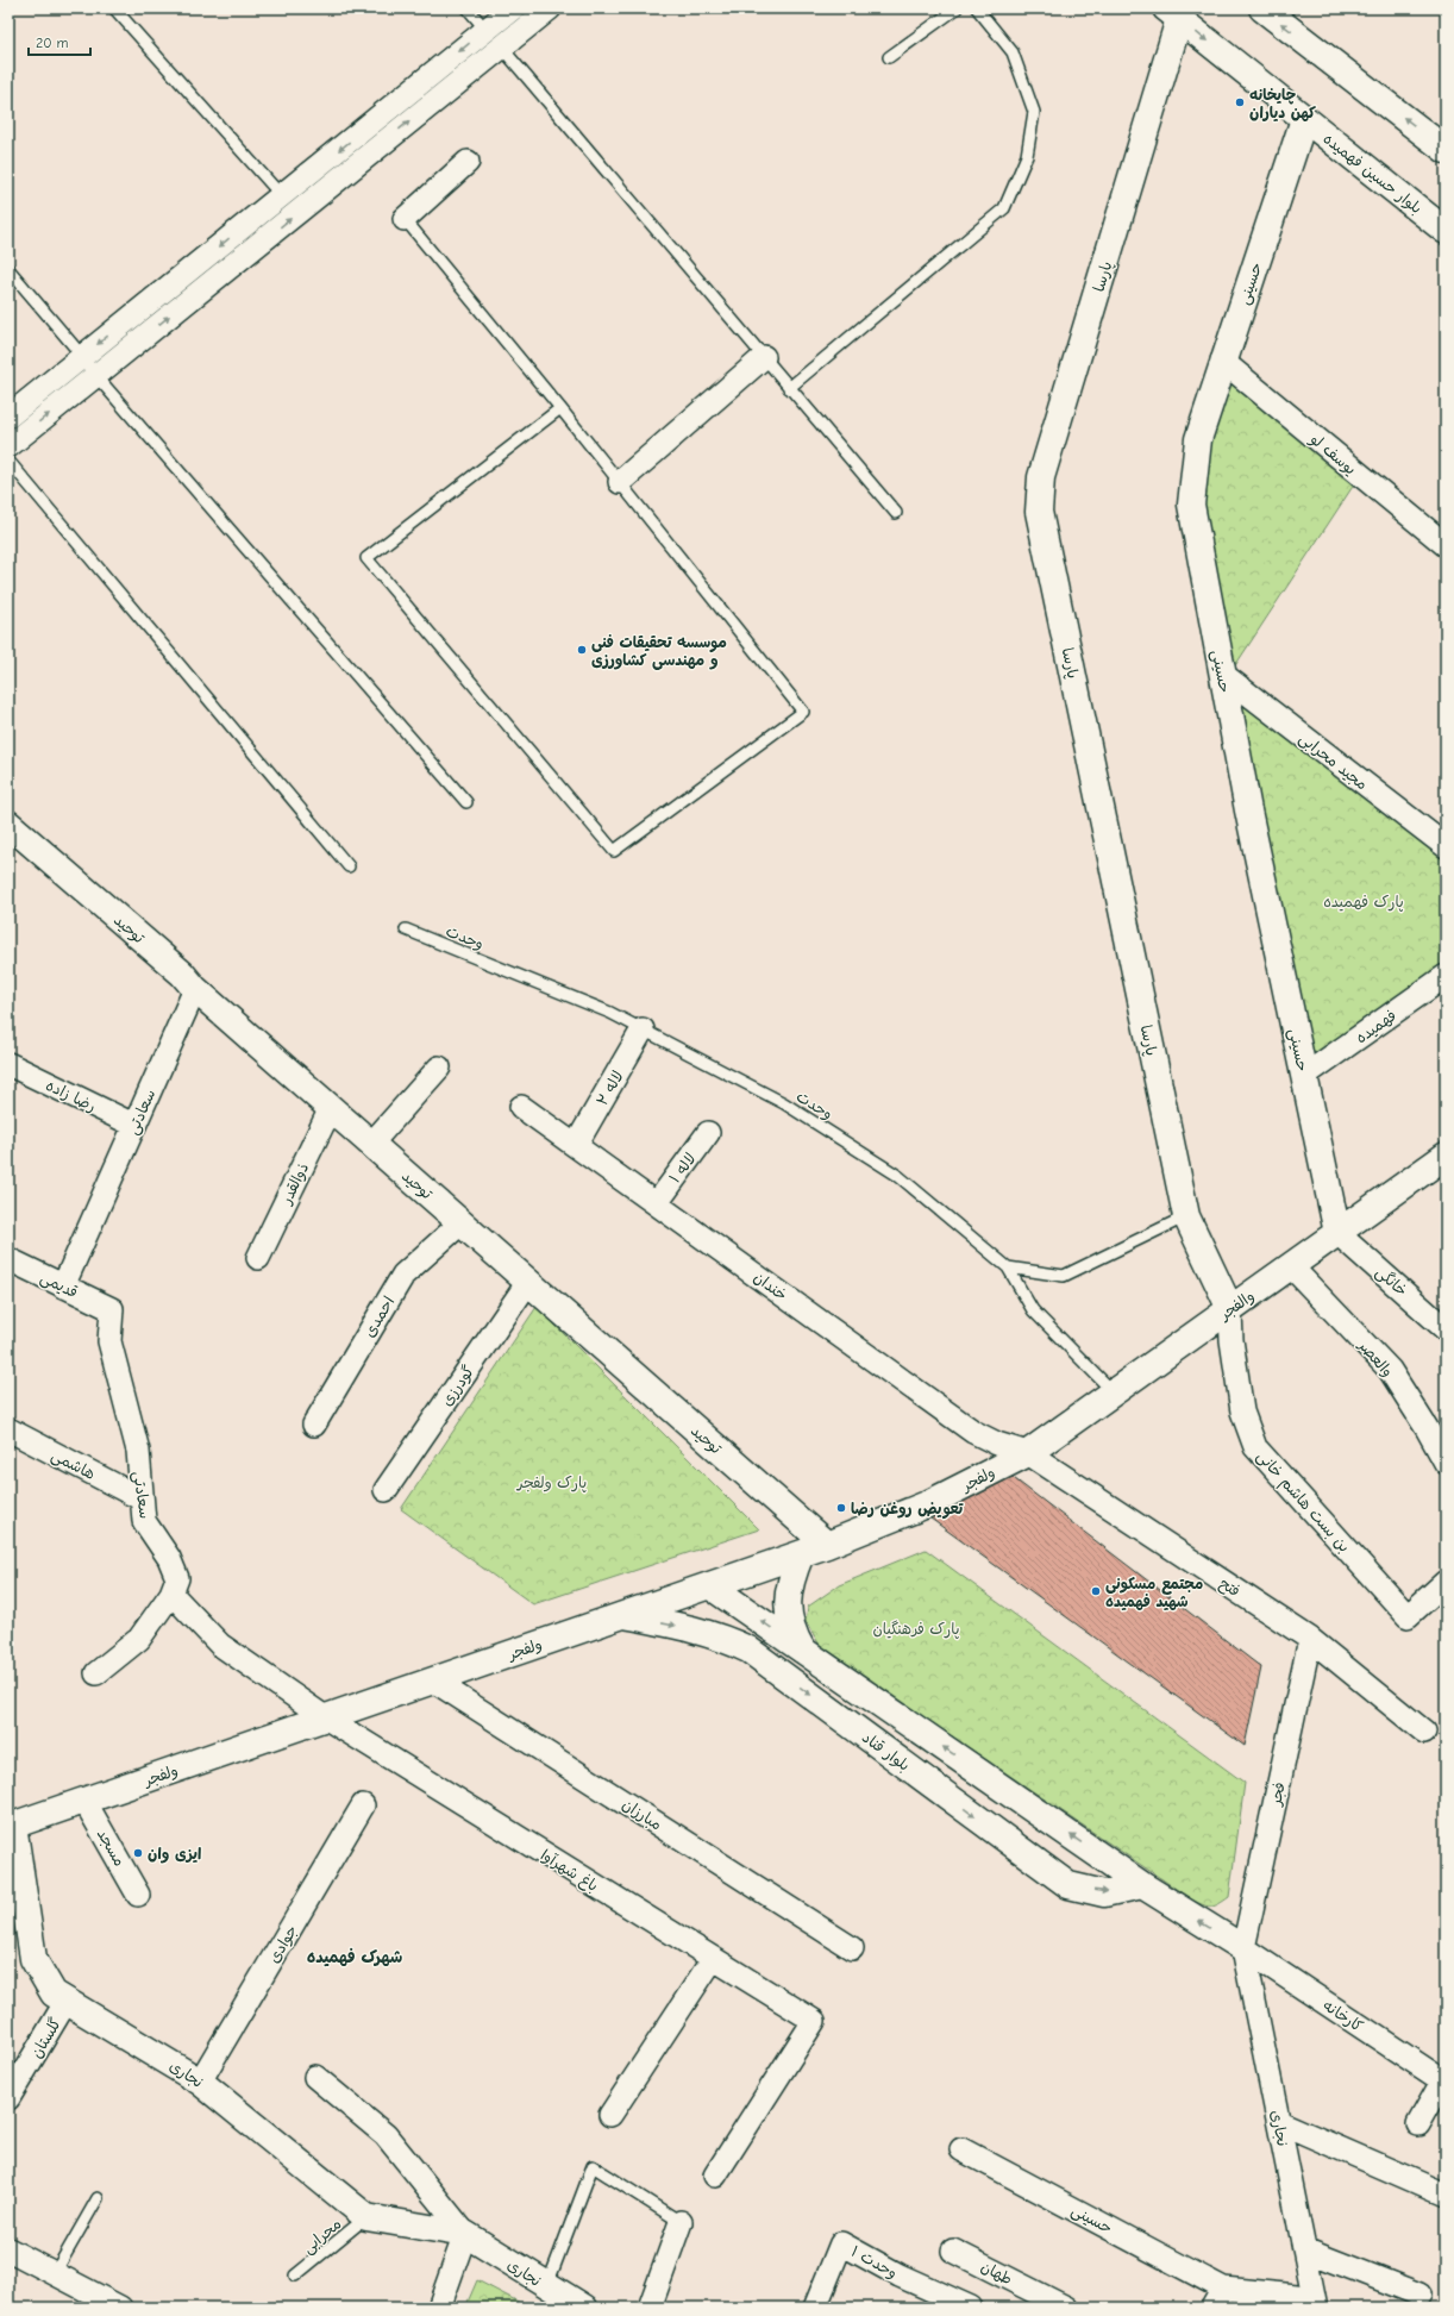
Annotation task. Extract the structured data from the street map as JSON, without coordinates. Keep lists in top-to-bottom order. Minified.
{"streets":{"street":["بلوار حسین فهمیده","پارسا","حسینی","یوسف لو","مجید محرابی","توحید","فهمیده","لاله ۲","رضا زاده","سعادتی","لاله ۱","ذوالقدر","خانگی","قدیمی","خندان","والفجر","احمدی","والعصر","گودرزی","هاشمی","ولفجر","بن بست هاشم خانی","فتح","بلوار قناد","فجر","مبارزان","مسجد","باغ شهرآوا","جوادی","کارخانه","گلستان","نجاری","وحدت ۱","طهان"],"lane":["وحدت","محرابی"]},"crossings":[["بلوار حسین فهمیده","پارسا"],["بلوار حسین فهمیده","حسینی"],["پارسا","والفجر"],["پارسا","بن بست هاشم خانی"],["حسینی","یوسف لو"],["حسینی","مجید محرابی"],["حسینی","فهمیده"],["حسینی","خانگی"],["حسینی","والفجر"],["توحید","سعادتی"],["توحید","ذوالقدر"],["توحید","احمدی"],["توحید","گودرزی"],["توحید","ولفجر"],["وحدت","لاله ۲"],["لاله ۲","خندان"],["رضا زاده","سعادتی"],["سعادتی","قدیمی"],["سعادتی","هاشمی"],["سعادتی","باغ شهرآوا"],["لاله ۱","خندان"],["خانگی","والفجر"],["خندان","والفجر"],["خندان","ولفجر"],["خندان","فتح"],["والفجر","والعصر"],["والفجر","ولفجر"],["والفجر","بن بست هاشم خانی"],["والفجر","فتح"],["ولفجر","فتح"],["ولفجر","بلوار قناد"],["ولفجر","مبارزان"],["ولفجر","مسجد"],["ولفجر","باغ شهرآوا"],["ولفجر","نجاری"],["فتح","فجر"],["فجر","کارخانه"],["فجر","نجاری"],["جوادی","نجاری"],["کارخانه","نجاری"],["گلستان","نجاری"],["نجاری","محرابی"]],"districts":["شهرک فهمیده"],"parks":["پارک فهمیده","پارک ولفجر","پارک فرهنگیان"],"places":["چایخانه کهن دیاران","موسسه تحقیقات فنی و مهندسی کشاورزی","تعویض روغن رضا","مجتمع مسکونی شهید فهمیده","ایزی وان"],"scale_bar":"20 m"}
